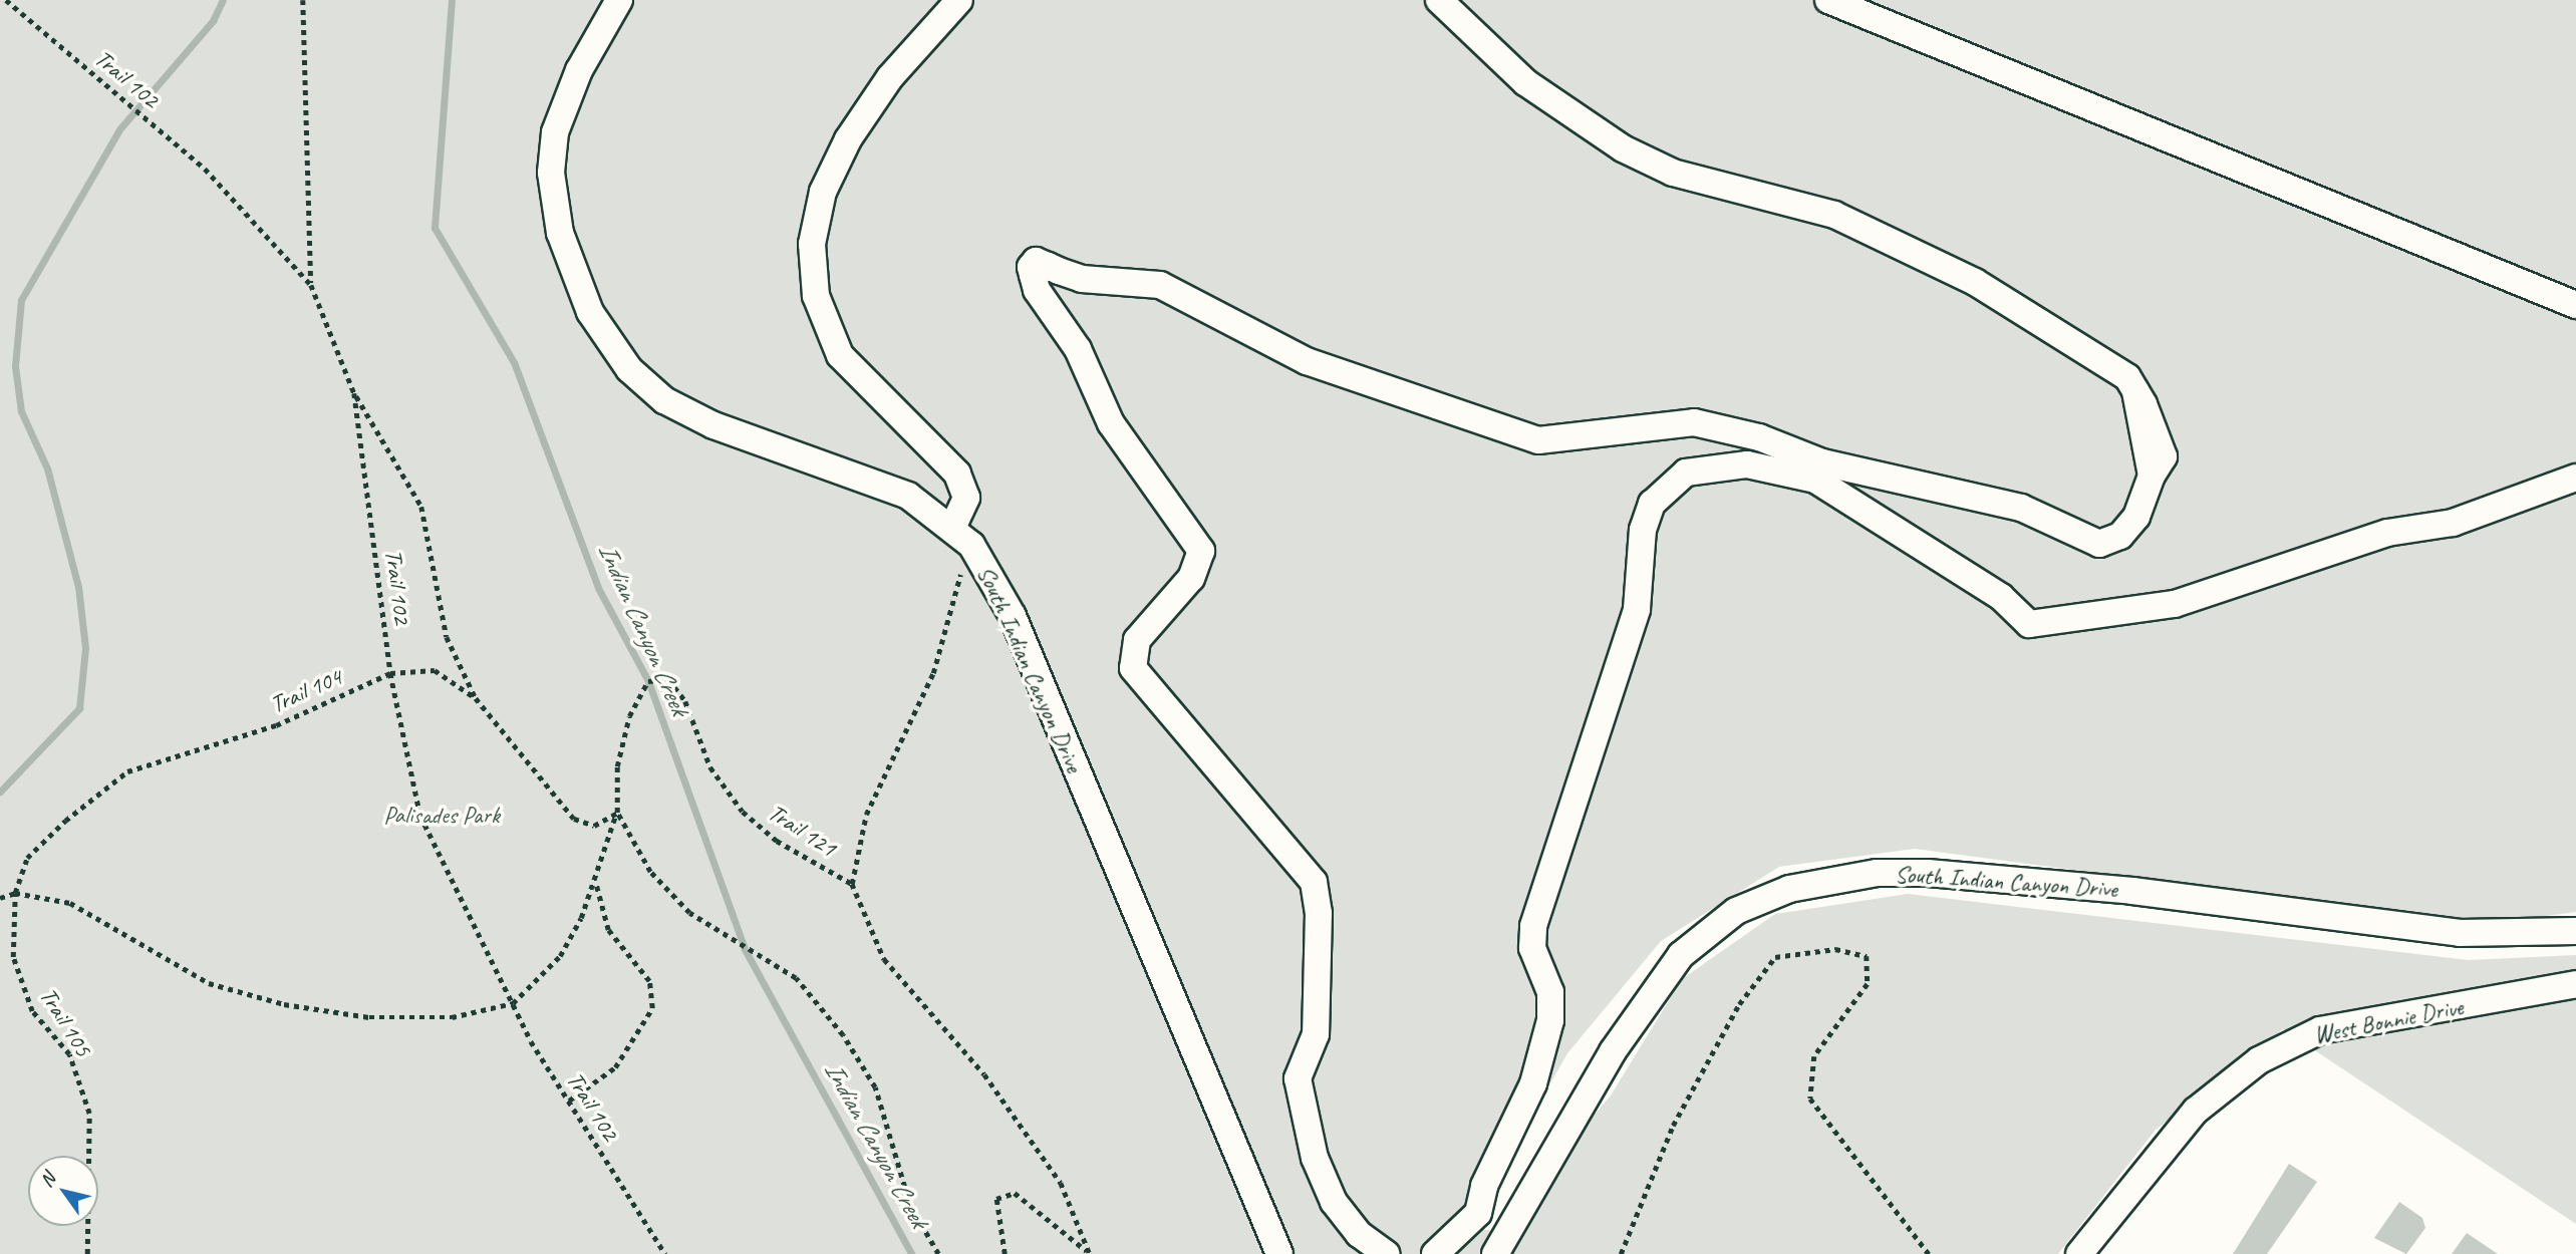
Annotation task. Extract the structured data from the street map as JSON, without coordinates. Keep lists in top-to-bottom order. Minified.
{"streets":{"street":["South Indian Canyon Drive","West Bonnie Drive"],"path":["Trail 102","Trail 104","Trail 121","Trail 105"]},"crossings":[["Trail 102","Trail 104"],["Trail 104","Trail 121"],["Trail 104","Trail 105"]],"water":["Indian Canyon Creek"],"parks":["Palisades Park"],"north":"top left"}
